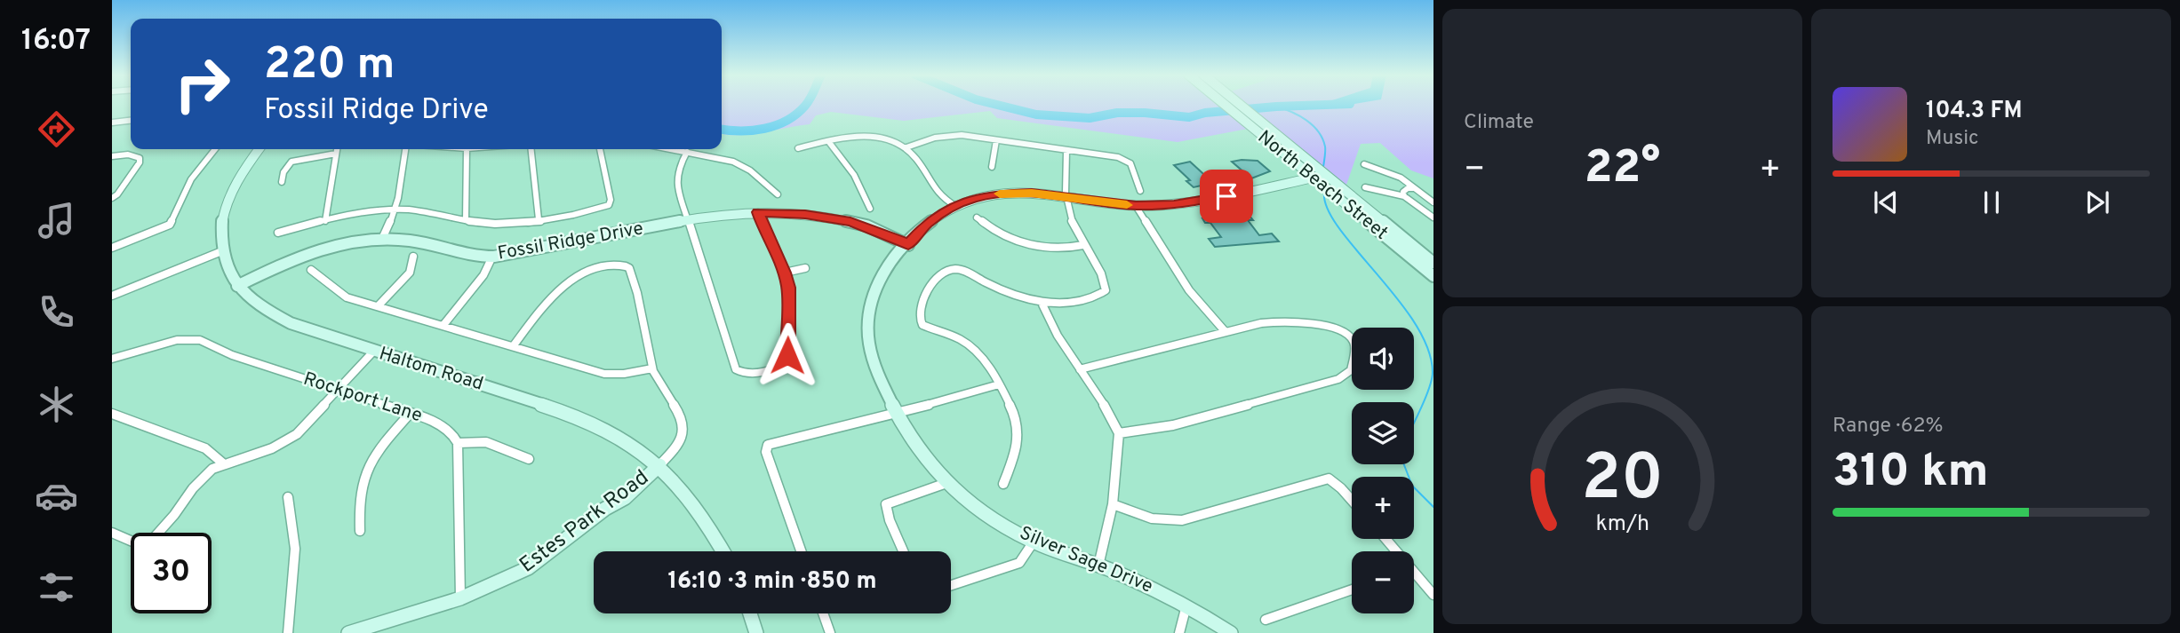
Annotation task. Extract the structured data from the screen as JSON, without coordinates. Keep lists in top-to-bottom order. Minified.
{"streets":{"street":["North Beach Street","Fossil Ridge Drive","Haltom Road","Rockport Lane","Estes Park Road","Silver Sage Drive"]},"crossings":[["North Beach Street","Silver Sage Drive"],["Fossil Ridge Drive","Haltom Road"],["Fossil Ridge Drive","Silver Sage Drive"],["Haltom Road","Estes Park Road"]],"page":{"tabs":"16:07","tile":["Climate",["Range · 62%","310 km"]],"turn":["220 m","Fossil Ridge Drive"],"song":["104.3 FM","Music"],"heat":["−","22°","+"],"map_buttons":["+","−"],"limit":"30","trip":"16:10 · 3 min · 850 m","gauge":["20","km/h"]}}
